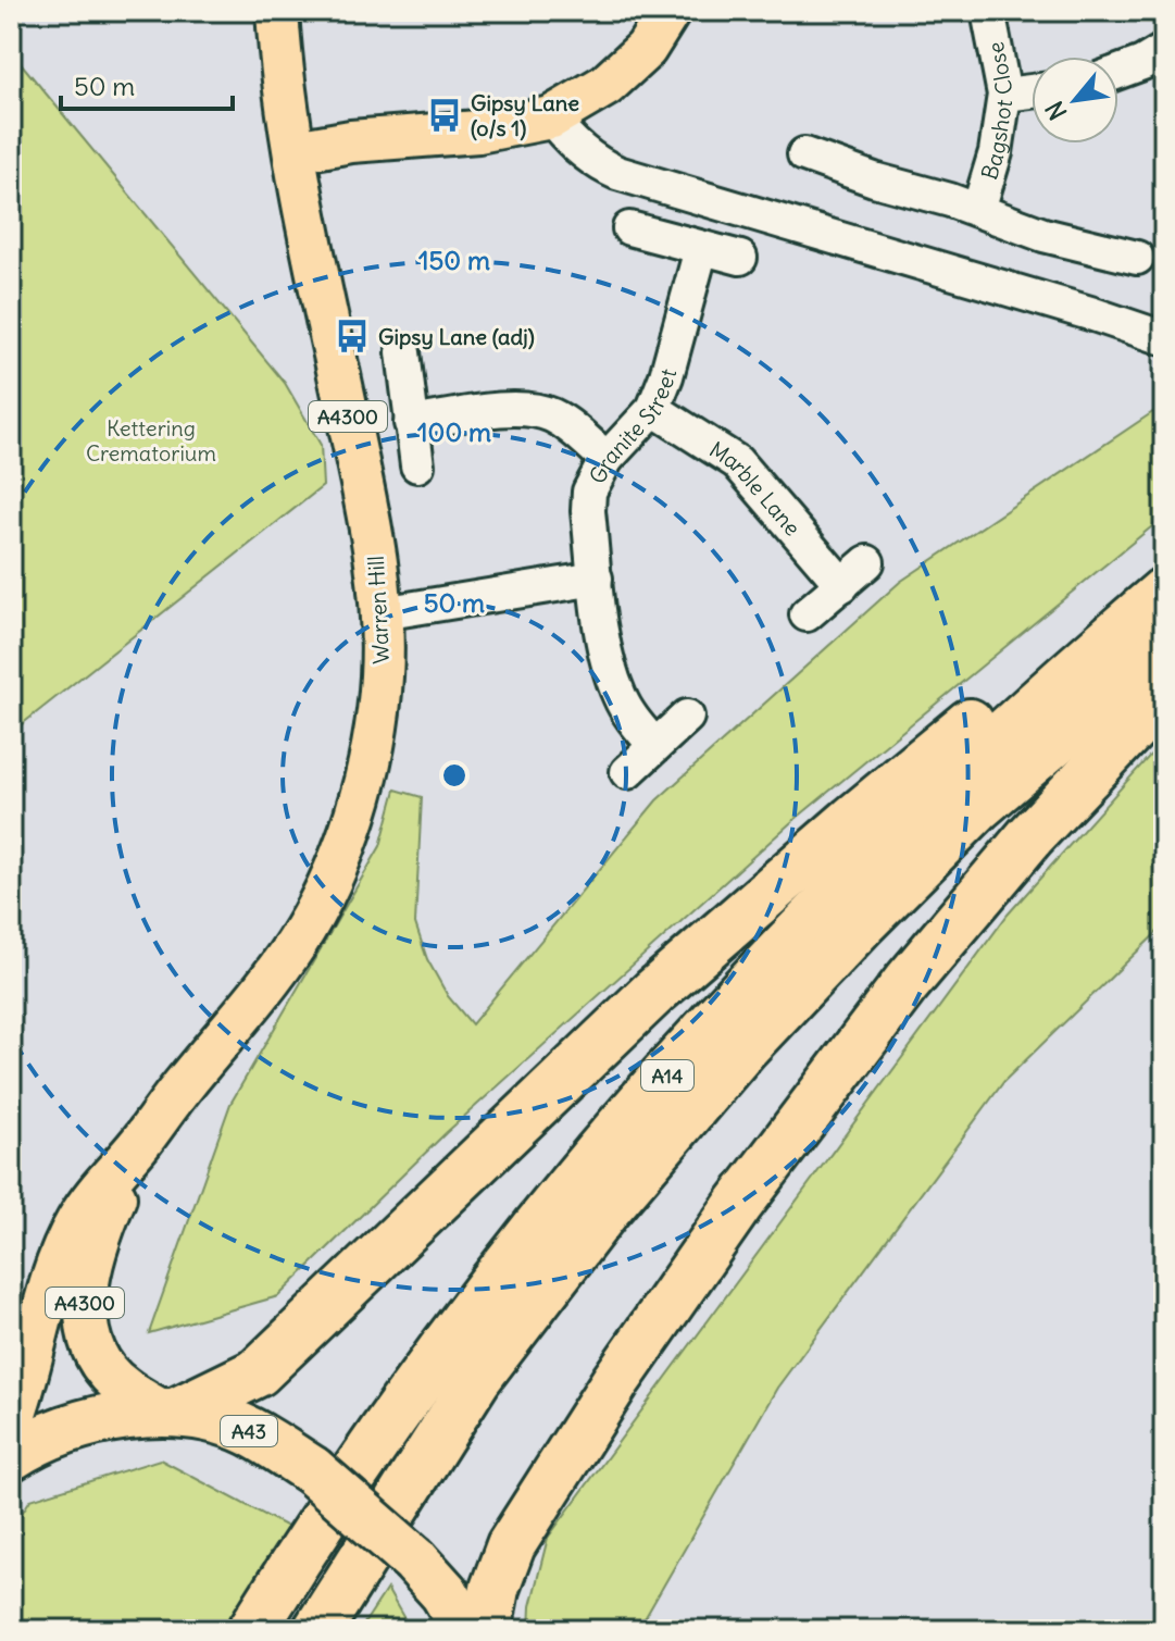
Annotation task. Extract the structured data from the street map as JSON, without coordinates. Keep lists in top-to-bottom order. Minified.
{"streets":{"highway":["A14","A43"],"main road":["A4300","Warren Hill"],"street":["Bagshot Close","Granite Street","Marble Lane"]},"crossings":[["Granite Street","Marble Lane"],["Warren Hill","A43"]],"parks":["Kettering Crematorium"],"places":{"bus stop":["Gipsy Lane (o/s 1)","Gipsy Lane (adj)"]},"scale_bar":"50 m","north":"bottom left","rings":["150 m","100 m","50 m"]}
